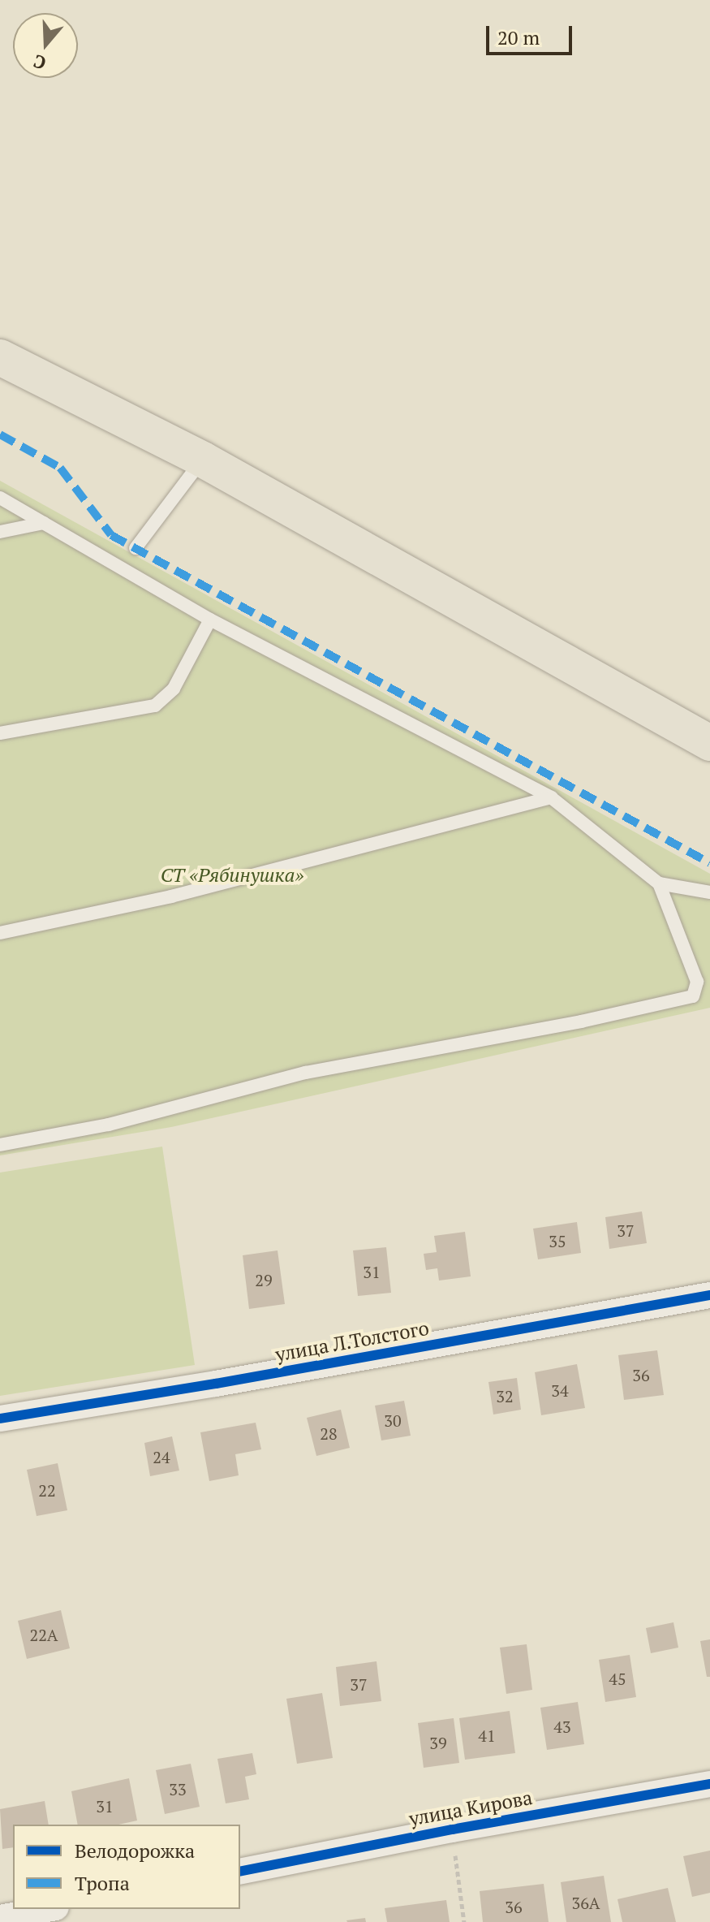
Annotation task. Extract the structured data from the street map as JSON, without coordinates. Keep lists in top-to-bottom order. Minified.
{"streets":{"street":["улица Л.Толстого","улица Кирова"]},"parks":["СТ «Рябинушка»"],"house_numbers":["37","35","31","29","36","34","32","30","28","24","22","22А","45","37","43","41","39","33","31","36А","36"],"legend":["Велодорожка","Тропа"],"scale_bar":"20 m","north":"bottom"}
